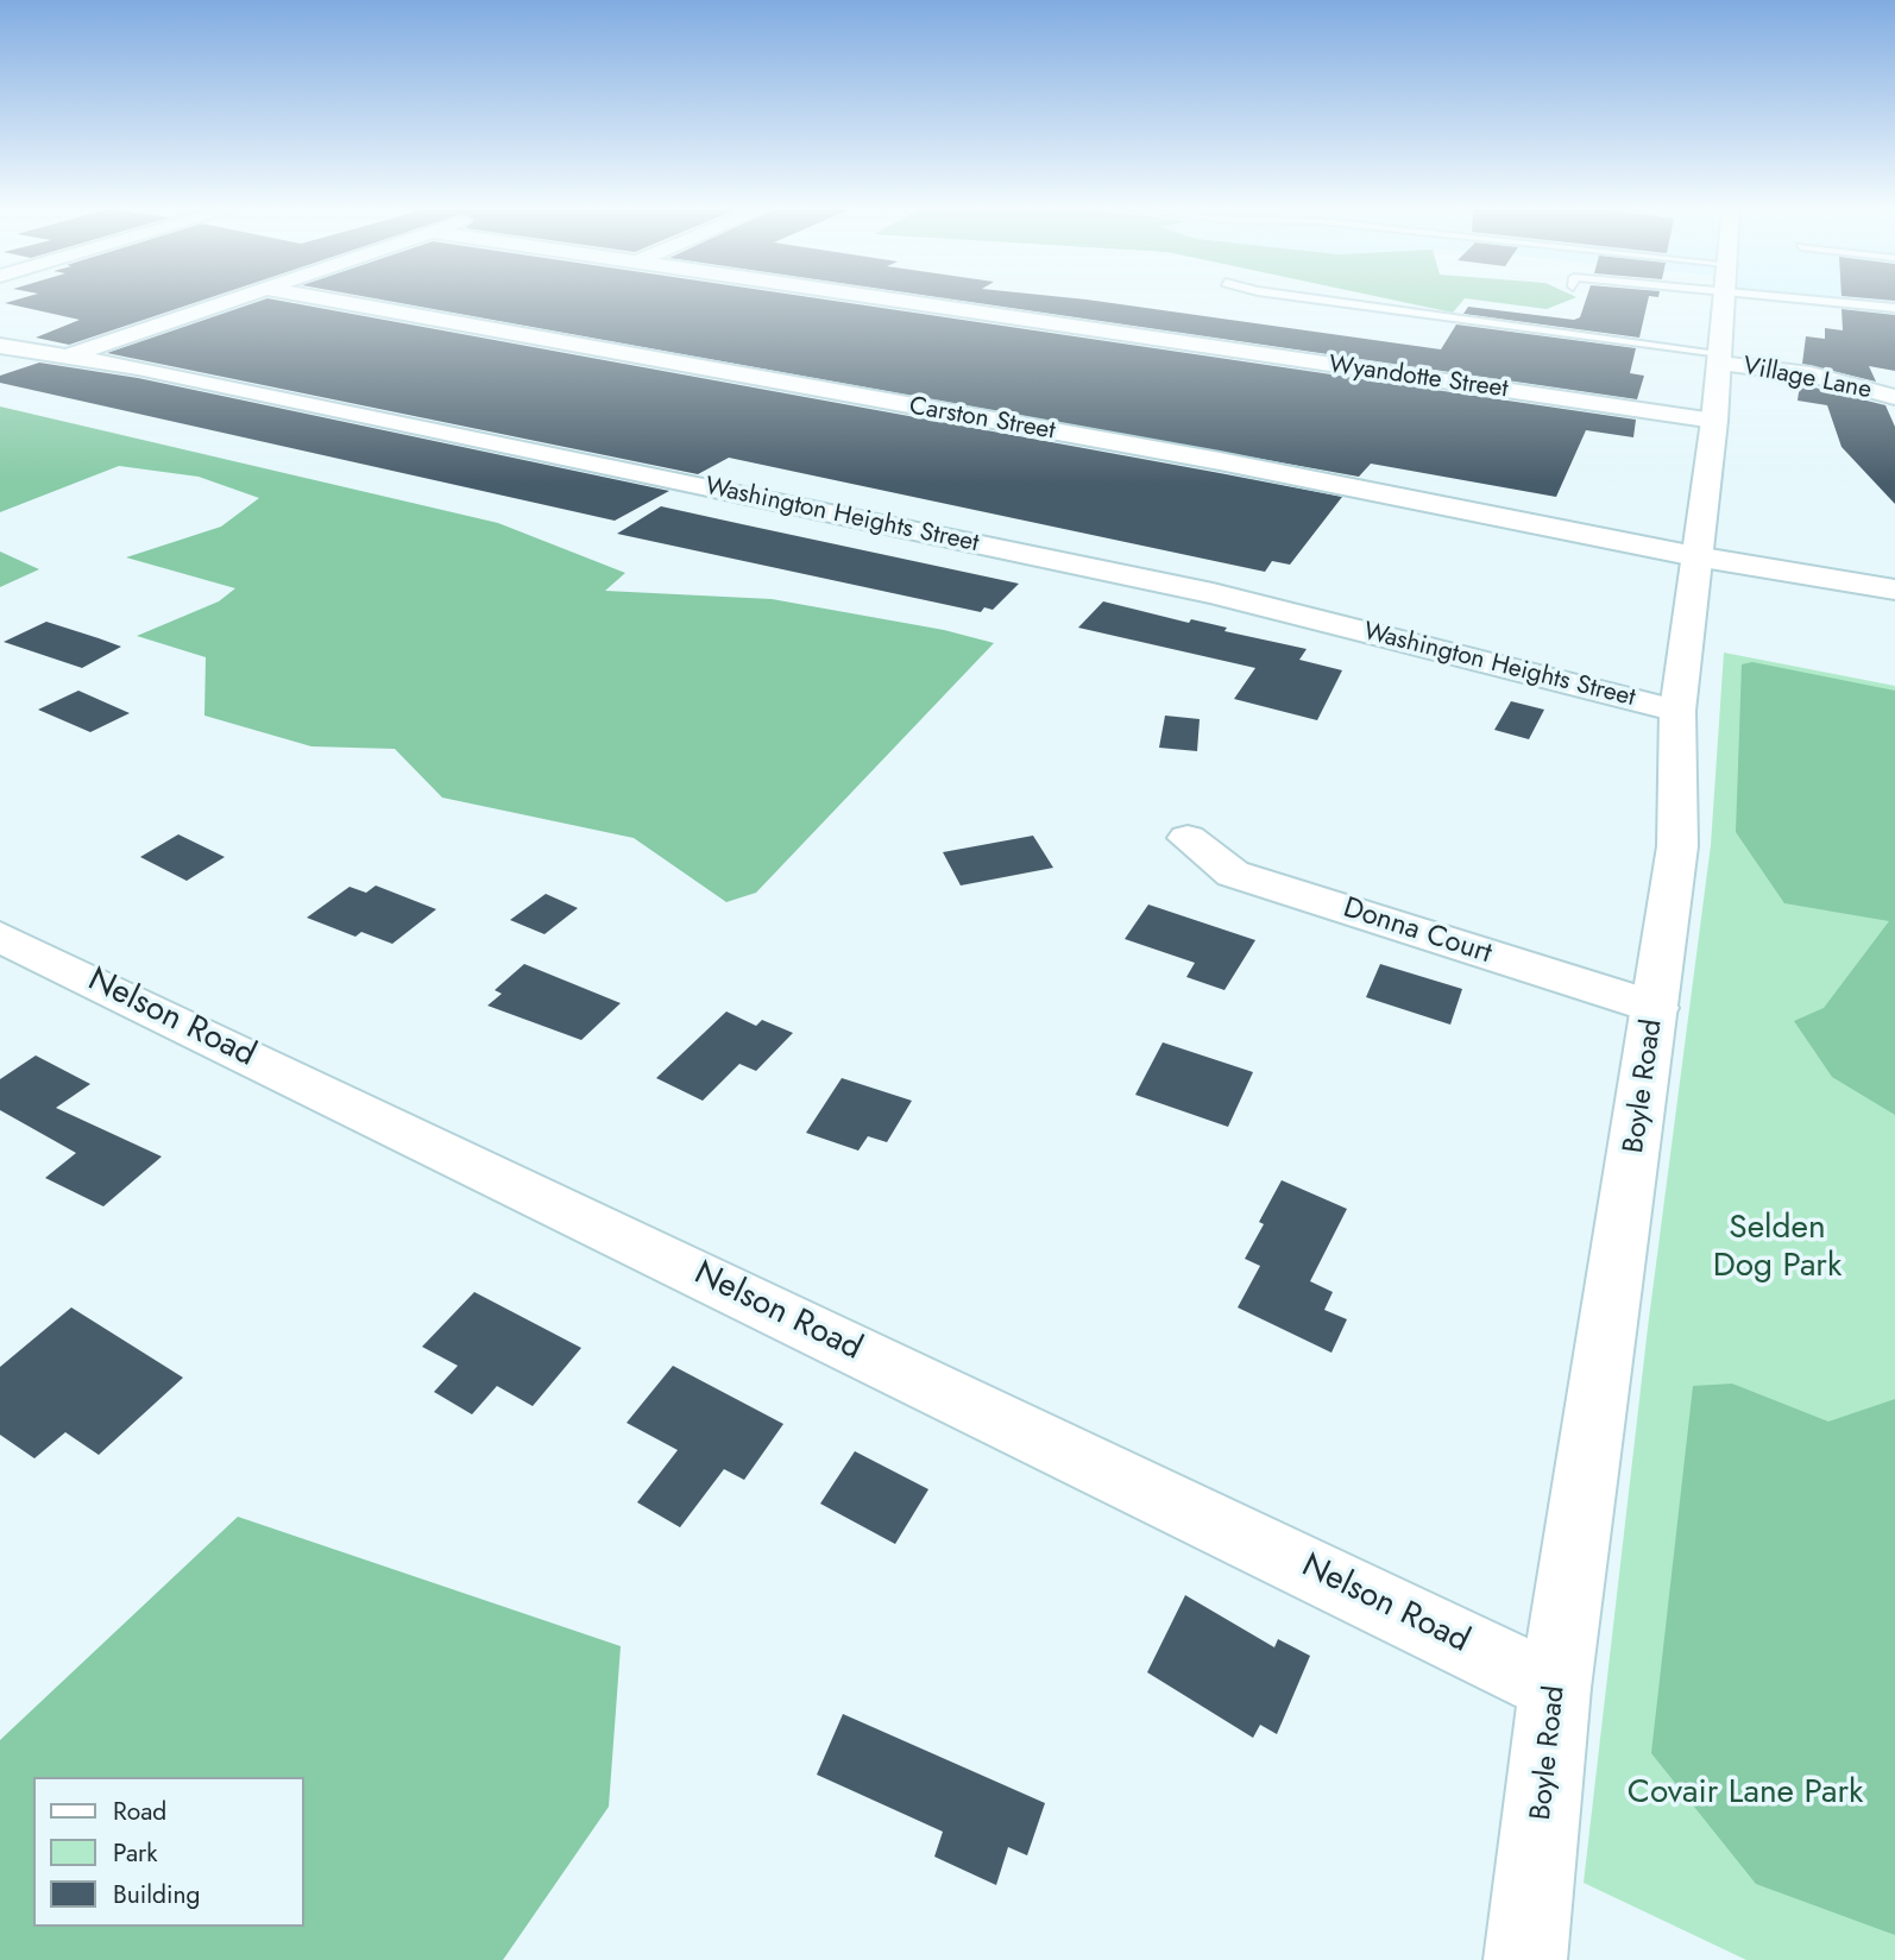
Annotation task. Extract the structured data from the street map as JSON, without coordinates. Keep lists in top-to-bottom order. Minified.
{"streets":{"street":["Wyandotte Street","Village Lane","Carston Street","Washington Heights Street","Donna Court","Nelson Road","Boyle Road"]},"crossings":[["Wyandotte Street","Boyle Road"],["Village Lane","Boyle Road"],["Carston Street","Boyle Road"],["Washington Heights Street","Boyle Road"],["Donna Court","Boyle Road"],["Nelson Road","Boyle Road"]],"parks":["Selden Dog Park","Covair Lane Park"],"legend":["Road","Park","Building"]}
